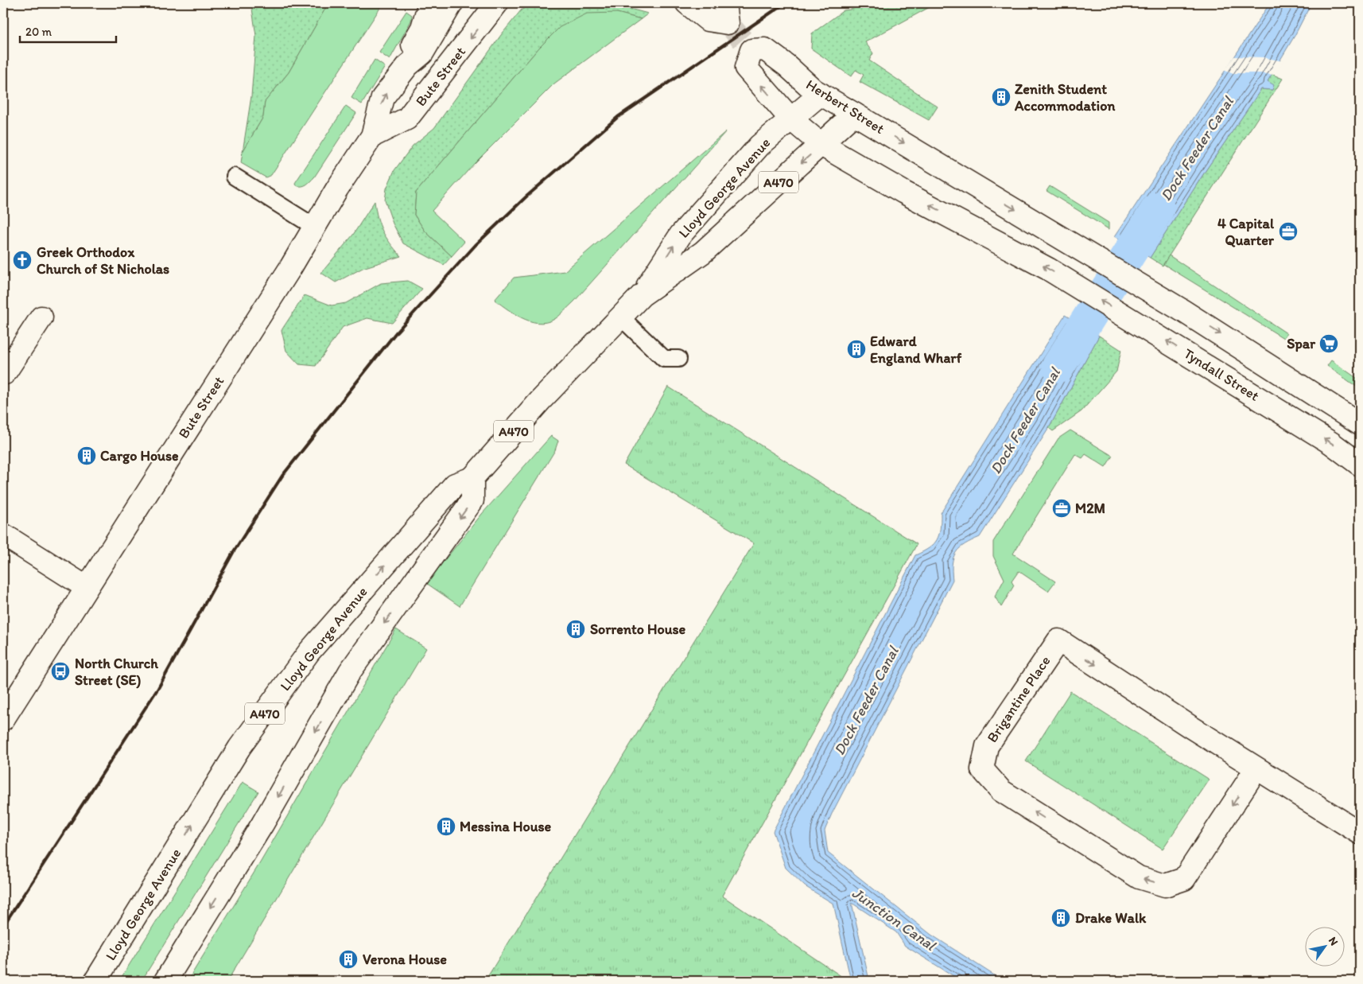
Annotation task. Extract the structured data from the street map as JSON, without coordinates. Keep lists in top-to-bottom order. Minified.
{"streets":{"street":["Bute Street","Herbert Street","A470","Lloyd George Avenue","Tyndall Street","Brigantine Place"]},"crossings":[["Herbert Street","Lloyd George Avenue"],["Herbert Street","Tyndall Street"]],"one_way":["Tyndall Street"],"water":["Dock Feeder Canal","Junction Canal"],"places":{"building":["Zenith Student Accommodation","Edward England Wharf","Cargo House","Sorrento House","Messina House","Drake Walk","Verona House"],"office":["4 Capital Quarter","M2M"],"church":["Greek Orthodox Church of St Nicholas"],"supermarket":["Spar"],"bus stop":["North Church Street (SE)"]},"scale_bar":"20 m","north":"top right"}
